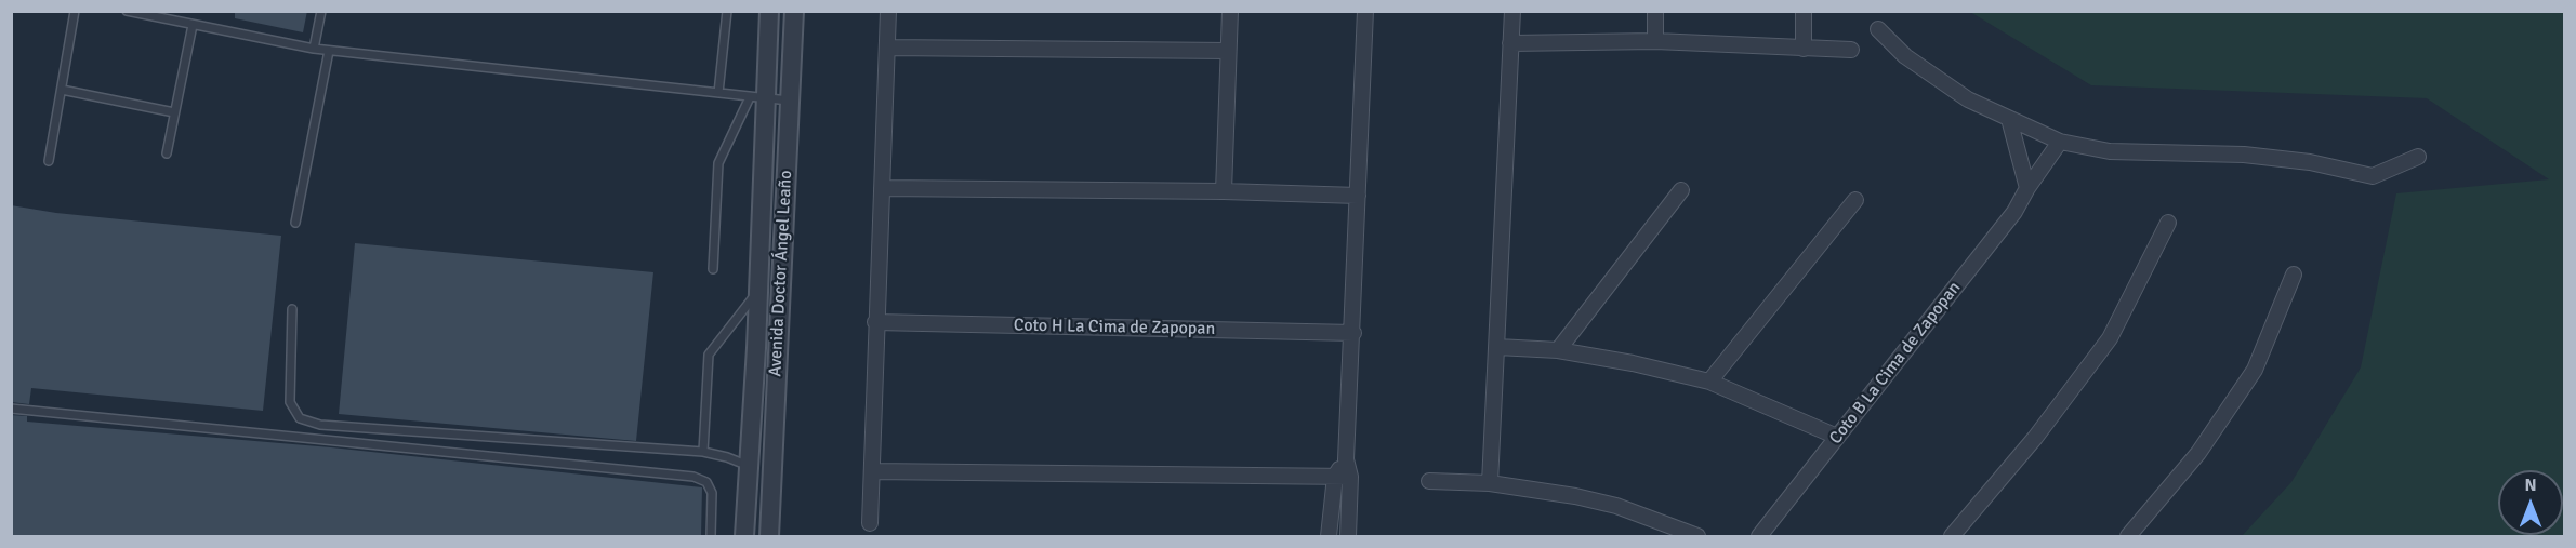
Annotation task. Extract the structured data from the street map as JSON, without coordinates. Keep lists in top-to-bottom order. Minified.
{"streets":{"street":["Avenida Doctor Ángel Leaño","Coto H La Cima de Zapopan","Coto B La Cima de Zapopan"]},"north":"top"}
